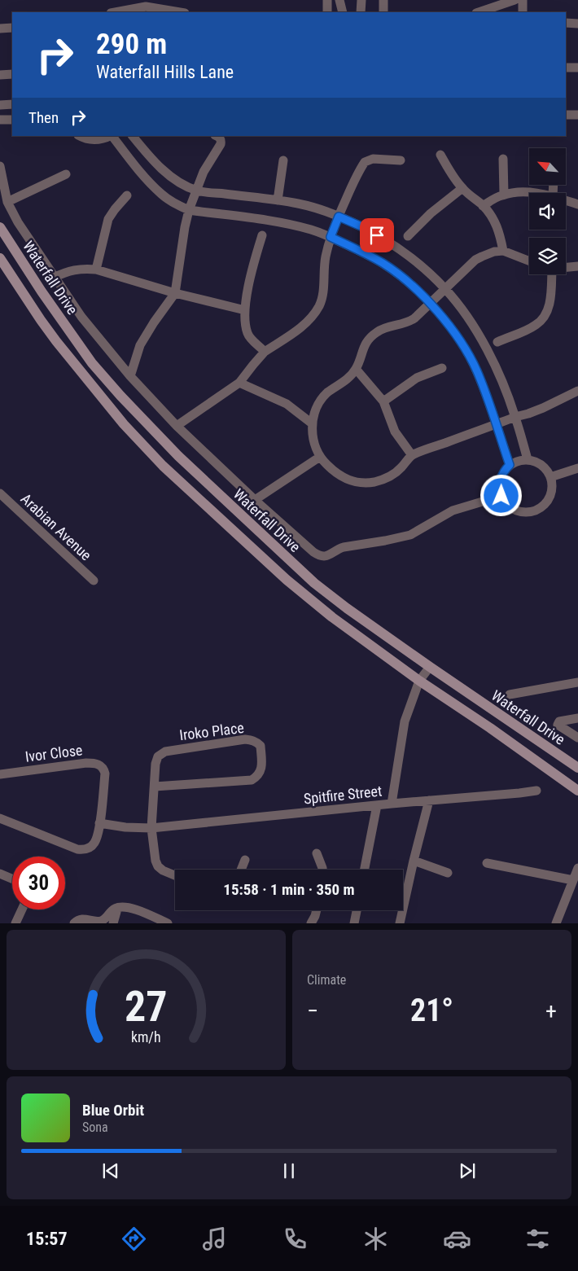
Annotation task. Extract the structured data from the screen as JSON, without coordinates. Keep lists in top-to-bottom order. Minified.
{"streets":{"main road":["Waterfall Drive"],"street":["Arabian Avenue","Iroko Place","Ivor Close","Spitfire Street"]},"crossings":[["Iroko Place","Spitfire Street"]],"north":"top left","page":{"turn":["290 m","Waterfall Hills Lane"],"then":"Then","limit":"30","trip":"15:58 · 1 min · 350 m","tile":"Climate","heat":["−","21°","+"],"song":["Blue Orbit","Sona"],"tabs":"15:57","gauge":["27","km/h"]}}
